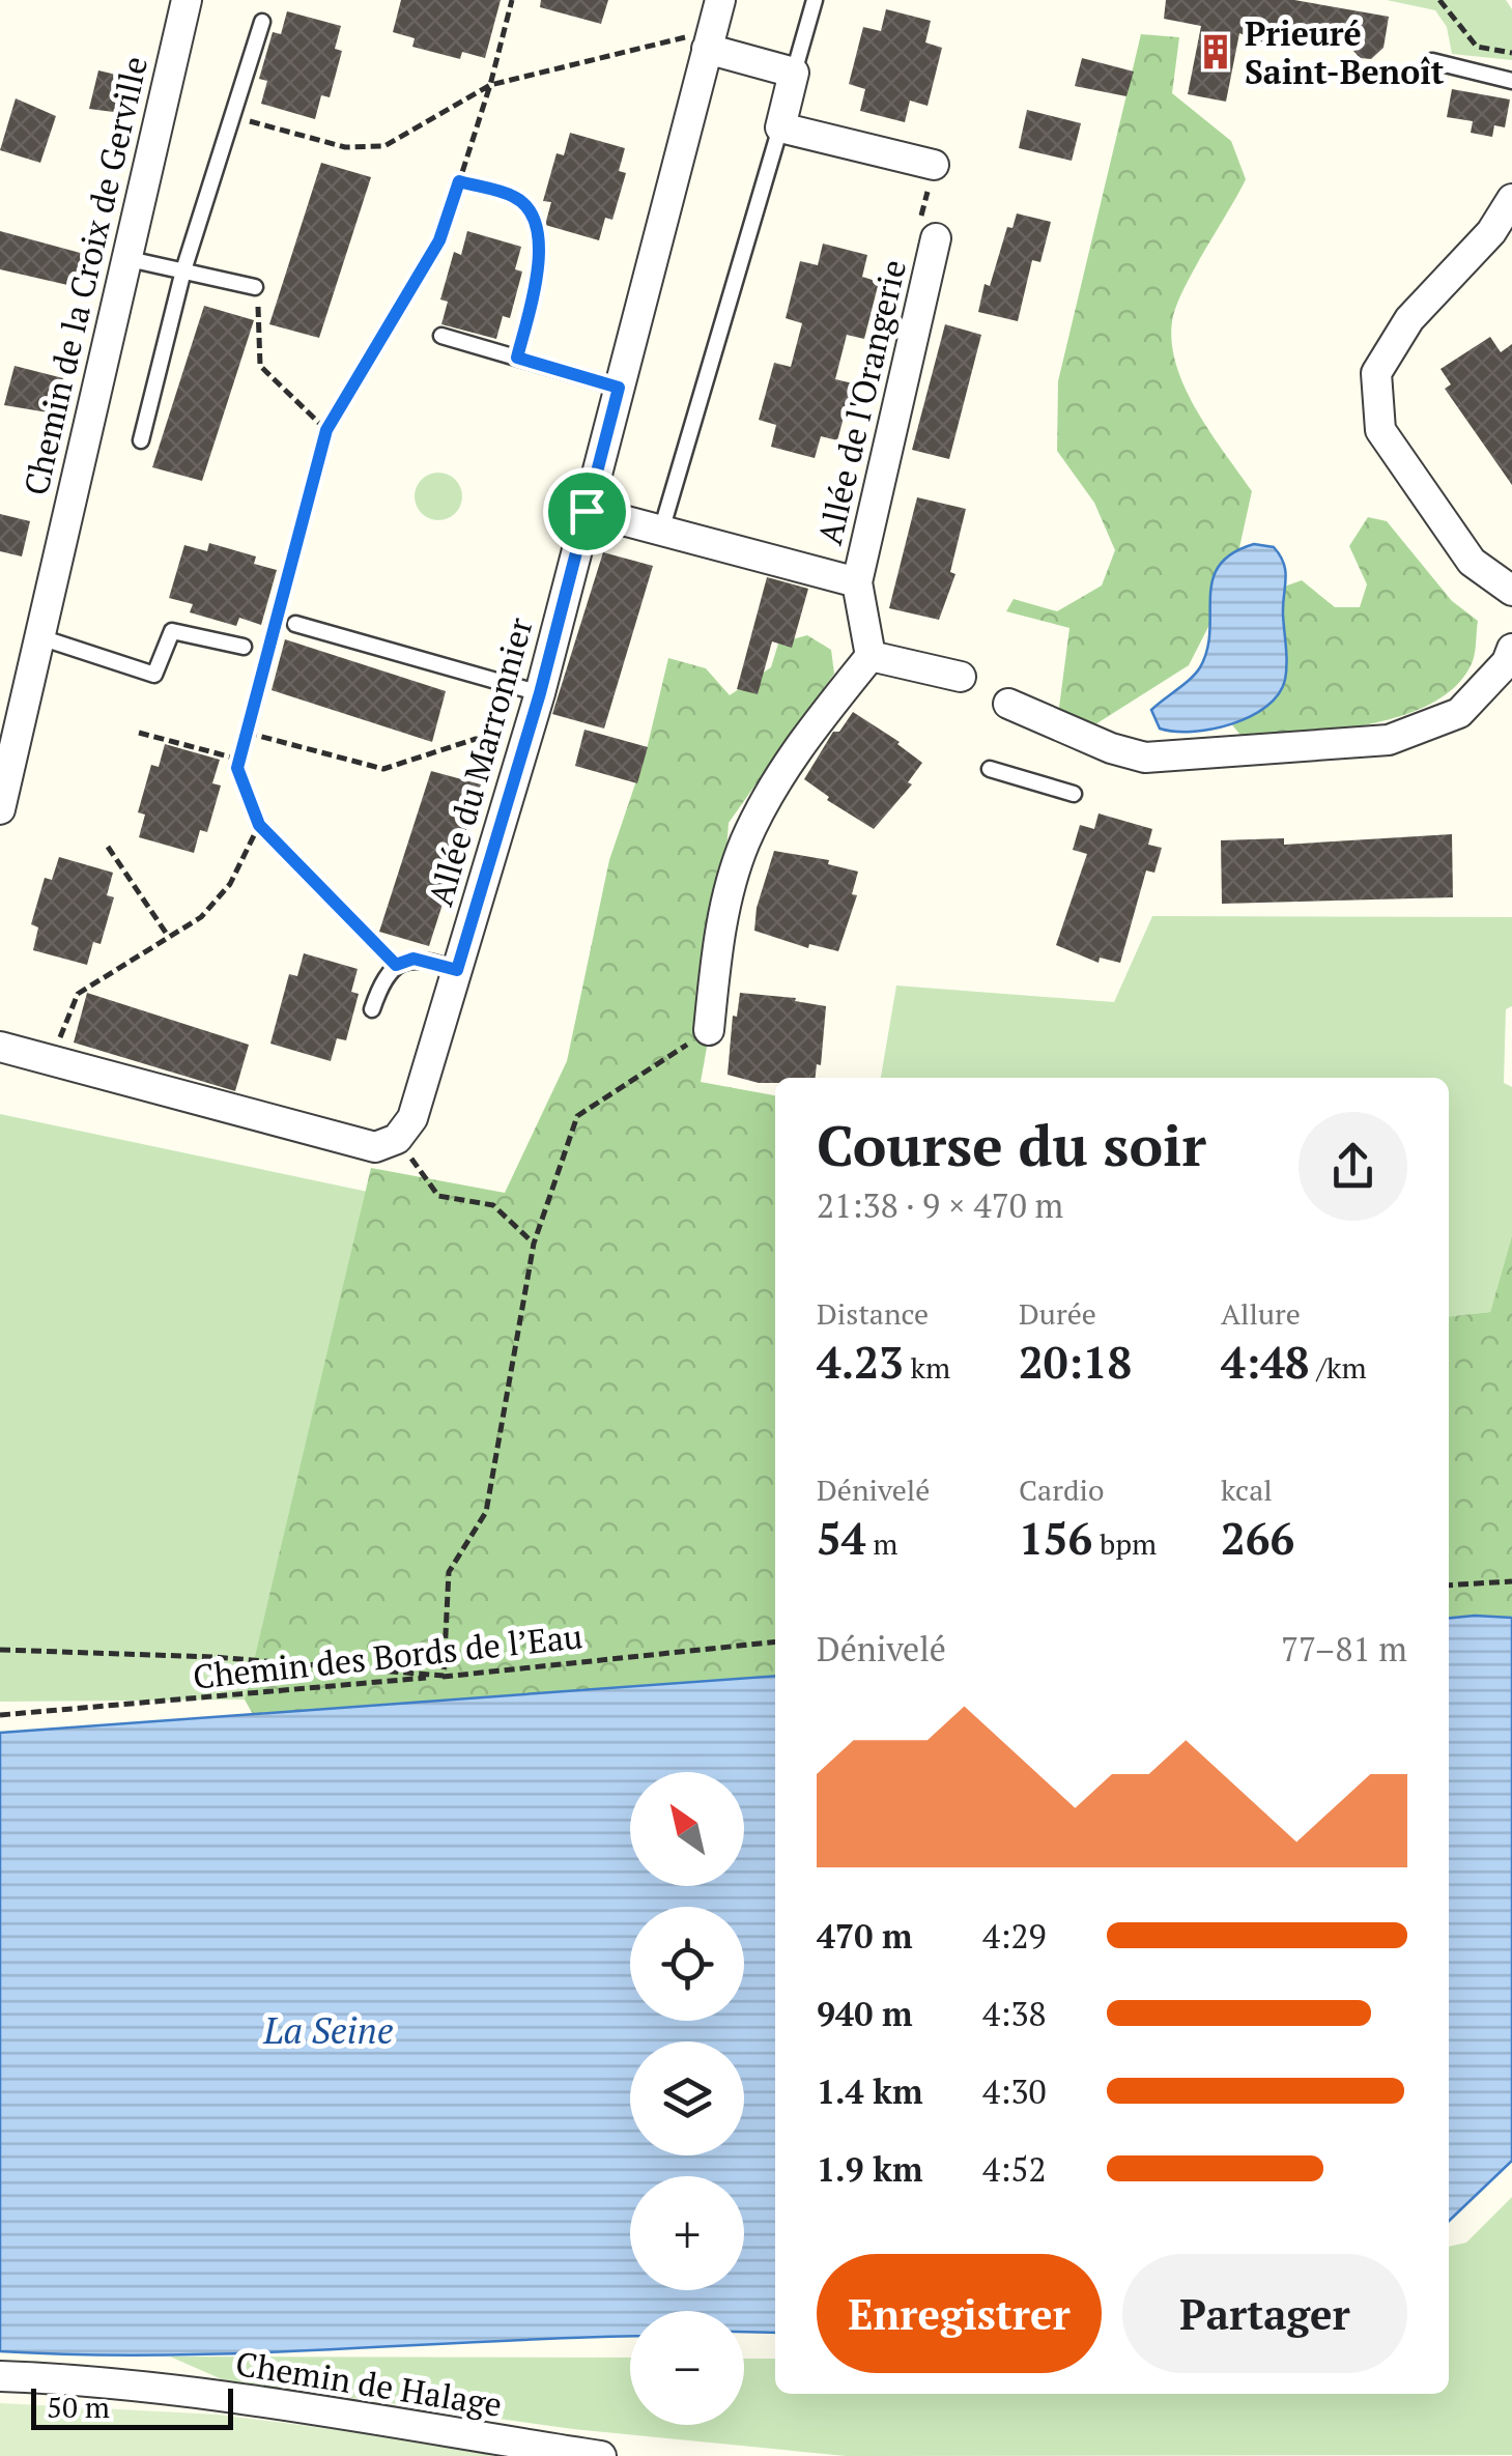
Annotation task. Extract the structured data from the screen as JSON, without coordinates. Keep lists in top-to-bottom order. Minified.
{"streets":{"street":["Chemin de la Croix de Gerville","Allée de l'Orangerie","Allée du Marronnier","Chemin de Halage"],"path":["Chemin des Bords de l’Eau"]},"water":["La Seine"],"places":{"building":["Prieuré Saint-Benoît"]},"scale_bar":"50 m","north":"top left","page":{"heading":["Course du soir","21:38 · 9 × 470 m"],"stats":[["Distance","4.23 km"],["Durée","20:18"],["Allure","4:48 /km"],["Dénivelé","54 m"],["Cardio","156 bpm"],["kcal","266"]],"chart":["Dénivelé","77–81 m"],"map_buttons":["+","−"],"list":[{"name":"470 m","note":"4:29"},{"name":"940 m","note":"4:38"},{"name":"1.4 km","note":"4:30"},{"name":"1.9 km","note":"4:52"}],"buttons":["Enregistrer","Partager"],"scale":"50 m"}}
